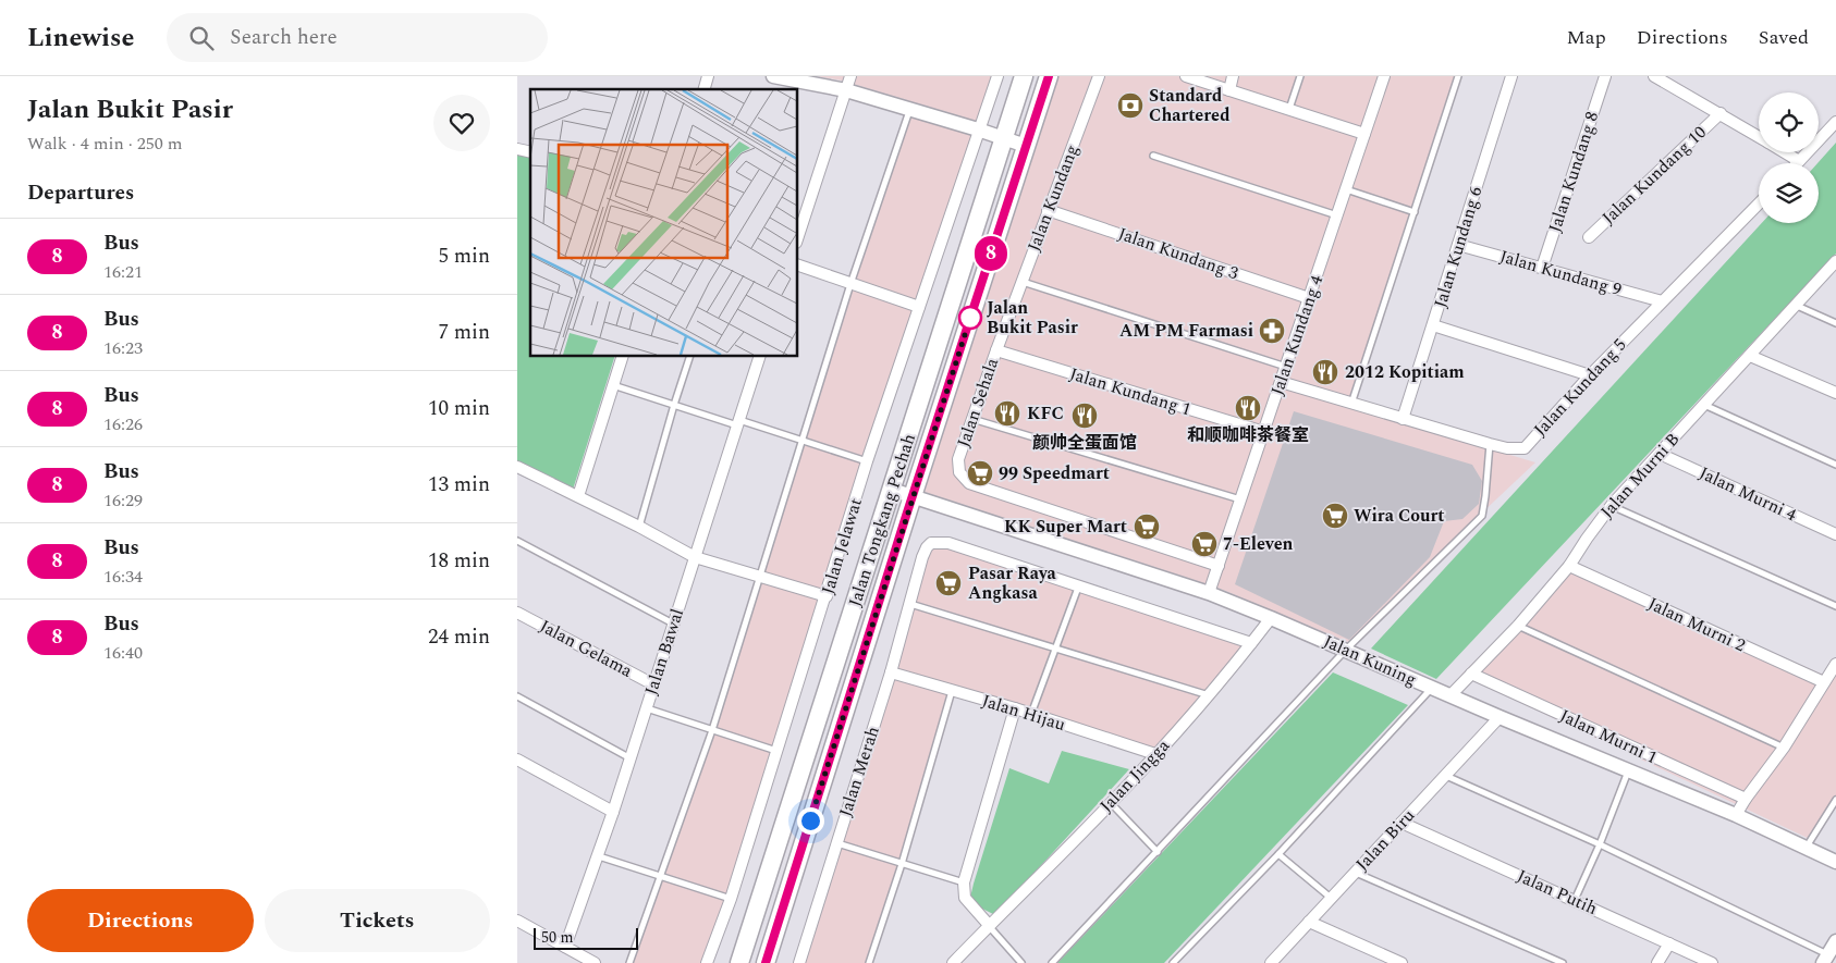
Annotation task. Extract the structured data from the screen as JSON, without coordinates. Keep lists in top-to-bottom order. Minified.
{"streets":{"main road":["Jalan Tongkang Pechah"],"street":["Jalan Kundang 8","Jalan Kundang 10","Jalan Kundang","Jalan Kundang 6","Jalan Kundang 3","Jalan Kundang 9","Jalan Kundang 4","Jalan Kundang 5","Jalan Kundang 1","Jalan Sehala","Jalan Murni B","Jalan Murni 4","Jalan Jelawat","Jalan Murni 2","Jalan Gelama","Jalan Bawal","Jalan Kuning","Jalan Hijau","Jalan Murni 1","Jalan Merah","Jalan Jingga","Jalan Biru","Jalan Putih"]},"crossings":[["Jalan Kundang 8","Jalan Kundang 9"],["Jalan Kundang","Jalan Kundang 3"],["Jalan Kundang","Jalan Kundang 1"],["Jalan Kundang","Jalan Sehala"],["Jalan Kundang 6","Jalan Kundang 9"],["Jalan Kundang 6","Jalan Kundang 5"],["Jalan Kundang 3","Jalan Kundang 4"],["Jalan Kundang 9","Jalan Kundang 5"],["Jalan Kundang 4","Jalan Kundang 5"],["Jalan Kundang 4","Jalan Kundang 1"],["Jalan Kundang 4","Jalan Sehala"],["Jalan Kundang 4","Jalan Kuning"],["Jalan Kundang 1","Jalan Sehala"],["Jalan Murni B","Jalan Murni 4"],["Jalan Murni B","Jalan Murni 2"],["Jalan Murni B","Jalan Kuning"],["Jalan Murni B","Jalan Murni 1"],["Jalan Tongkang Pechah","Jalan Kuning"],["Jalan Gelama","Jalan Bawal"],["Jalan Kuning","Jalan Jingga"],["Jalan Kuning","Jalan Biru"],["Jalan Hijau","Jalan Merah"],["Jalan Hijau","Jalan Jingga"],["Jalan Merah","Jalan Jingga"],["Jalan Biru","Jalan Putih"]],"places":{"bank":["Standard Chartered"],"other":["Jalan Bukit Pasir"],"pharmacy":["AM PM Farmasi"],"restaurant":["2012 Kopitiam","和顺咖啡茶餐室","KFC","颜帅全蛋面馆"],"supermarket":["99 Speedmart","Wira Court","KK Super Mart","7-Eleven","Pasar Raya Angkasa"]},"lines":["bus line 8"],"scale_bar":"50 m","page":{"header":"Linewise","search":"Search here","nav":["Map","Directions","Saved"],"heading":[["Jalan Bukit Pasir","Walk · 4 min · 250 m"],"Departures"],"on_map":"8","list":[{"mark":"8","name":"Bus","note":"16:21","value":"5 min"},{"mark":"8","name":"Bus","note":"16:23","value":"7 min"},{"mark":"8","name":"Bus","note":"16:26","value":"10 min"},{"mark":"8","name":"Bus","note":"16:29","value":"13 min"},{"mark":"8","name":"Bus","note":"16:34","value":"18 min"},{"mark":"8","name":"Bus","note":"16:40","value":"24 min"}],"buttons":["Directions","Tickets"],"scale":"50 m"}}
